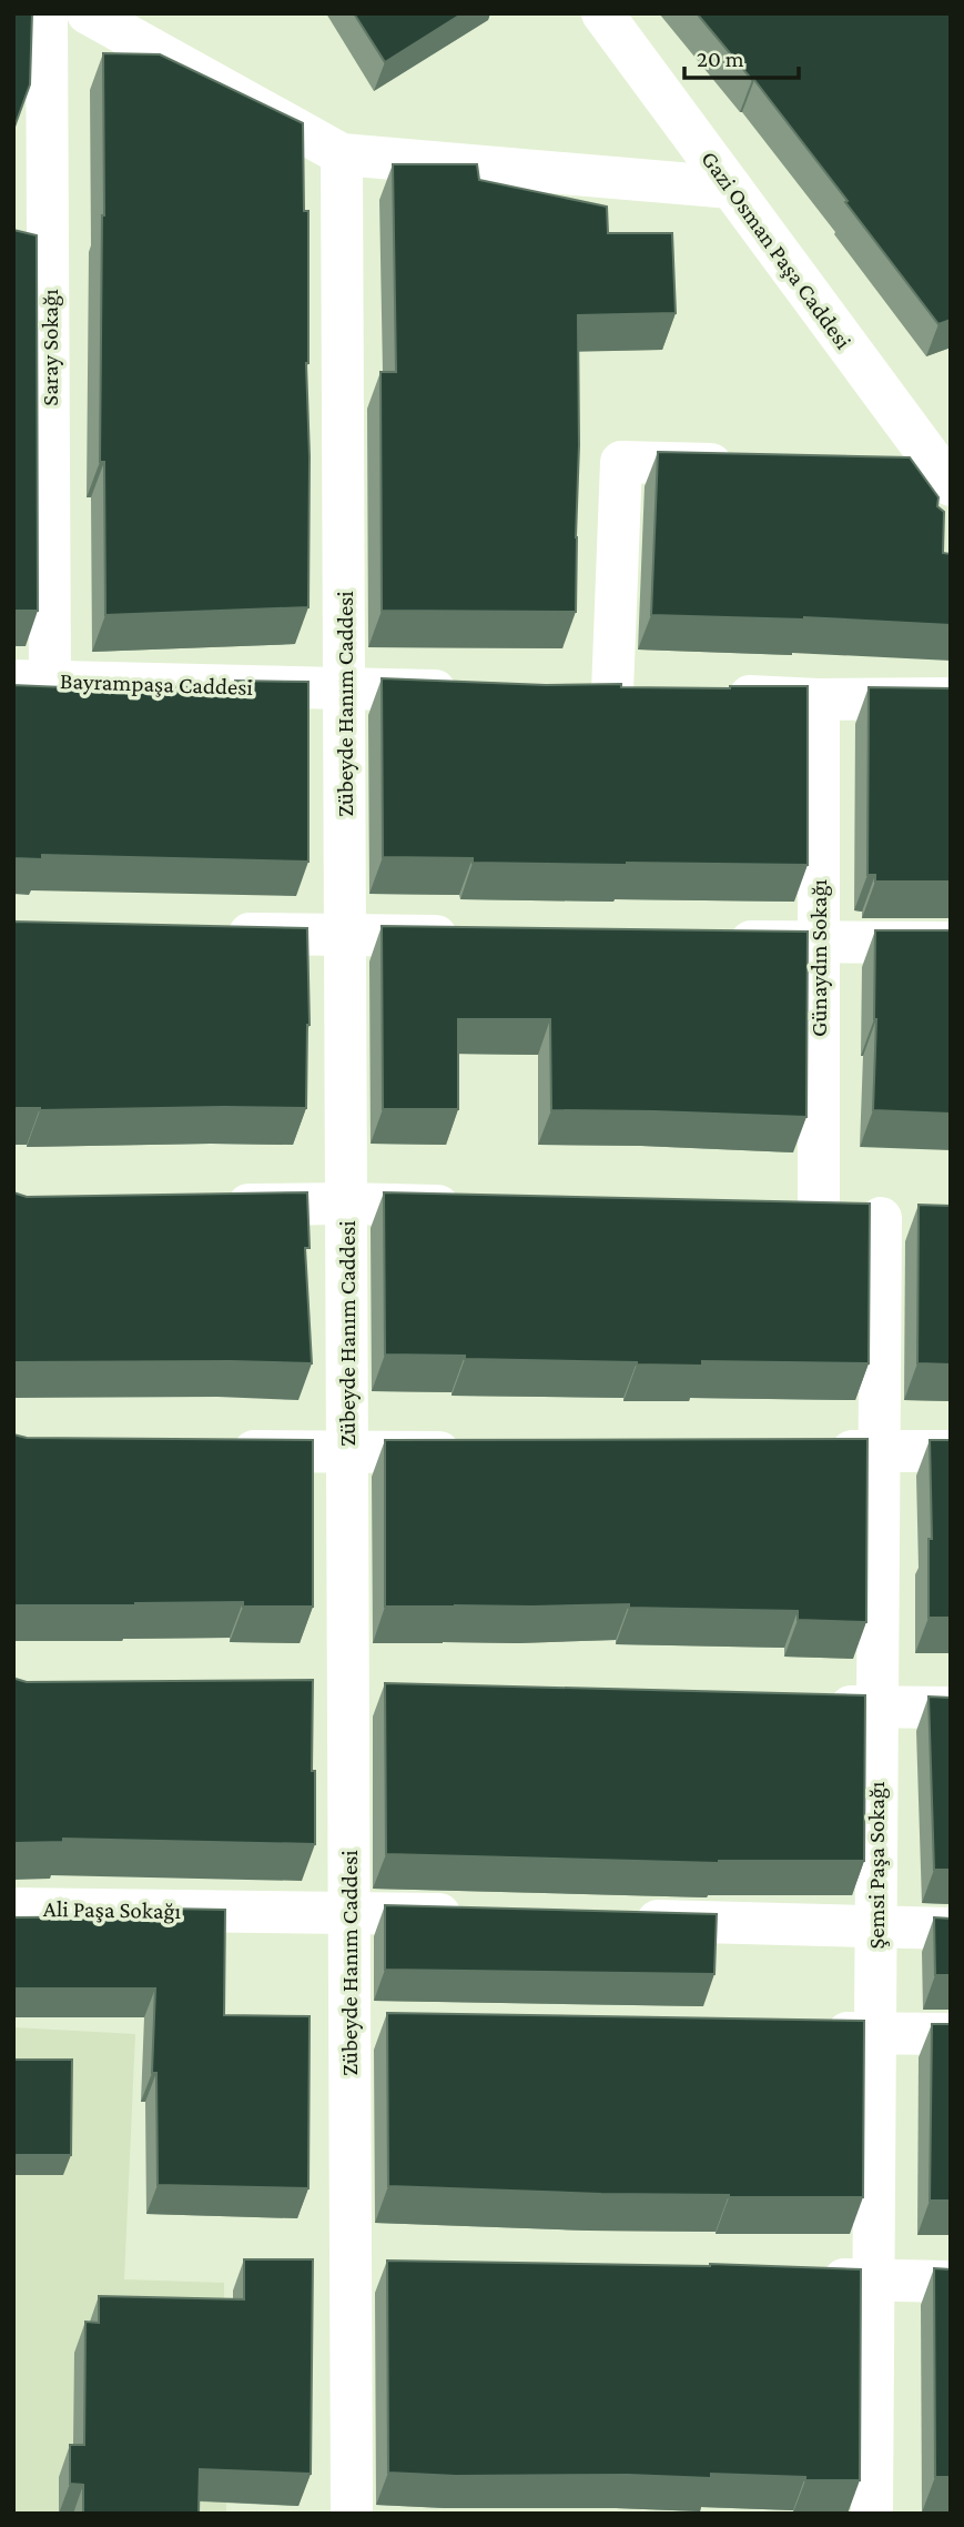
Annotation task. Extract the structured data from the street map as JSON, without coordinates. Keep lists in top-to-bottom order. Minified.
{"streets":{"street":["Gazi Osman Paşa Caddesi","Saray Sokağı","Bayrampaşa Caddesi","Zübeyde Hanım Caddesi","Günaydın Sokağı","Şemsi Paşa Sokağı","Ali Paşa Sokağı"]},"crossings":[["Saray Sokağı","Bayrampaşa Caddesi"],["Bayrampaşa Caddesi","Zübeyde Hanım Caddesi"],["Zübeyde Hanım Caddesi","Ali Paşa Sokağı"]],"scale_bar":"20 m"}
